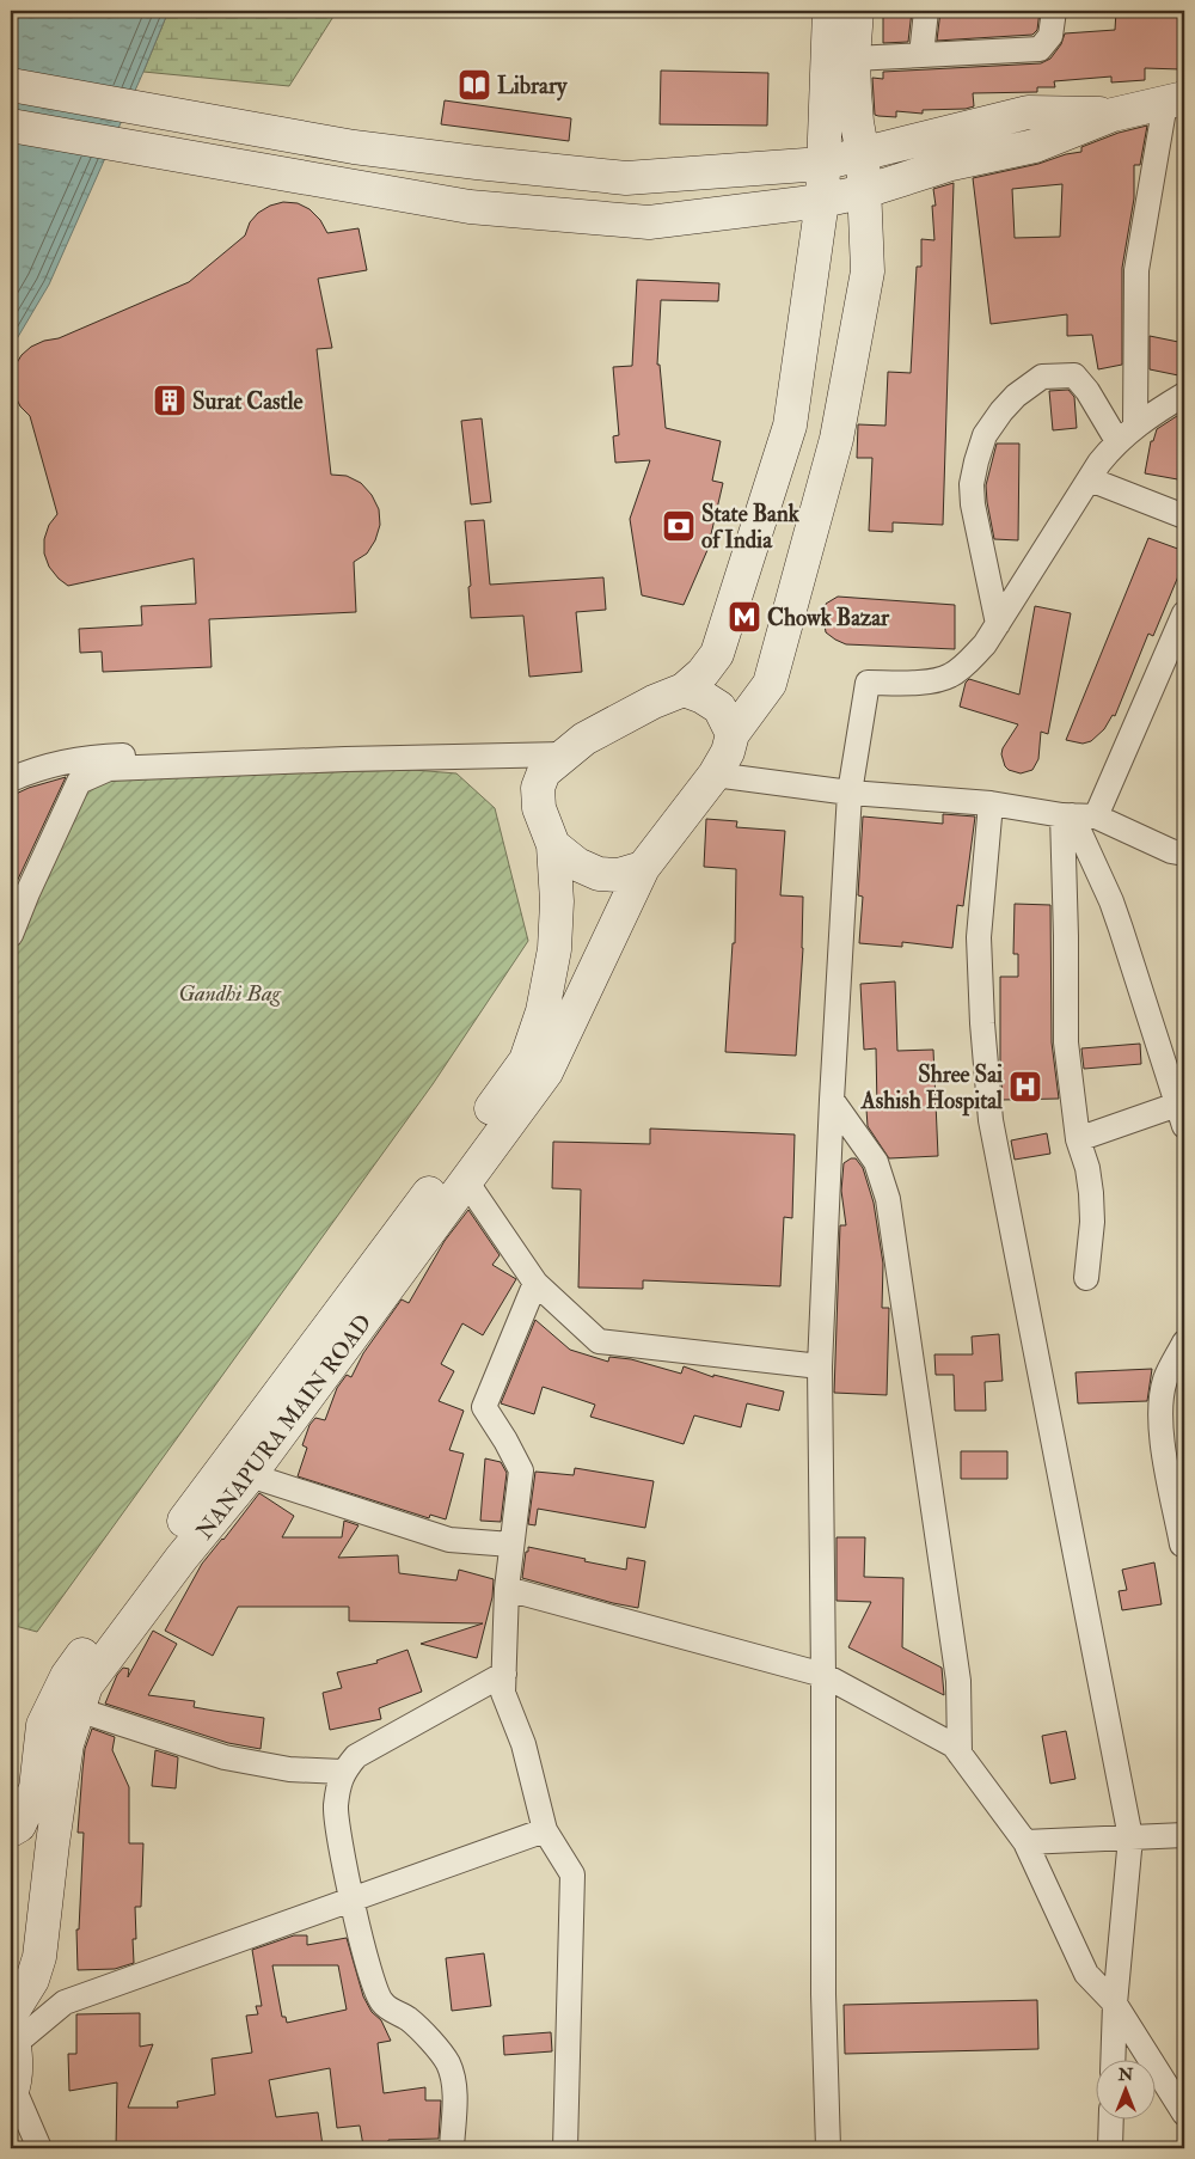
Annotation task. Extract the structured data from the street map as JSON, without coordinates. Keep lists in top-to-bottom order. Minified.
{"streets":{"main road":["NANAPURA MAIN ROAD"]},"parks":["Gandhi Bag"],"places":{"library":["Library"],"building":["Surat Castle"],"bank":["State Bank of India"],"metro station":["Chowk Bazar"],"hospital":["Shree Sai Ashish Hospital"]},"north":"top"}
